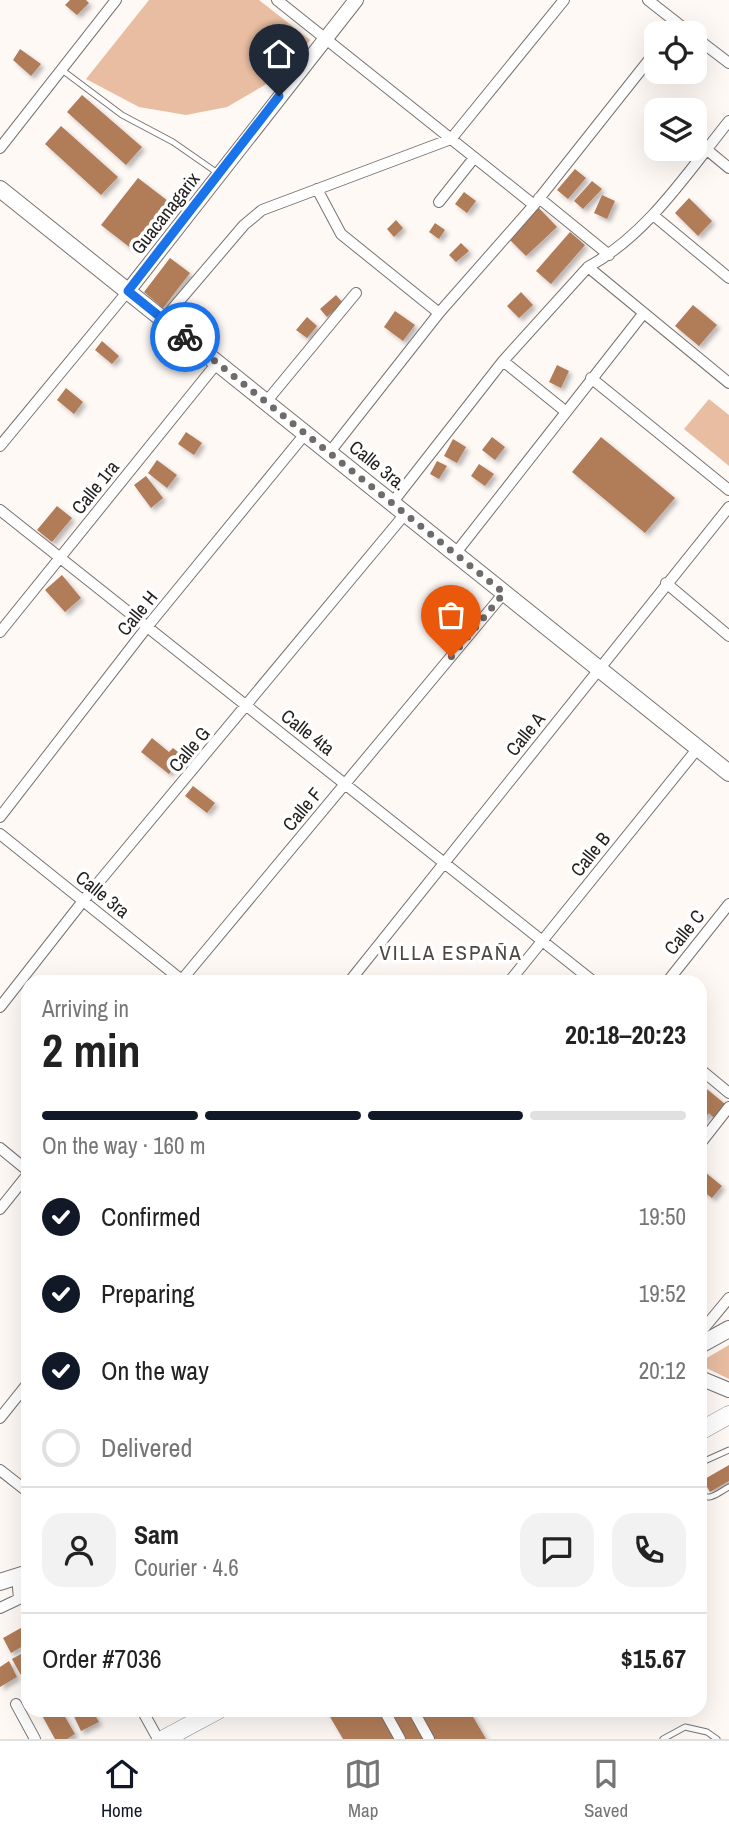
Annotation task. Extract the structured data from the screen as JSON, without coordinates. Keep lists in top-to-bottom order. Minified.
{"streets":{"main road":["Calle 3ra."],"street":["Guacanagarix","Calle 1ra","Calle H","Calle 4ta","Calle A","Calle G","Calle F","Calle B","Calle 3ra","Calle C"]},"crossings":[["Guacanagarix","Calle 3ra."],["Calle 3ra.","Calle 1ra"],["Calle 3ra.","Calle H"],["Calle 3ra.","Calle A"],["Calle 3ra.","Calle G"],["Calle 3ra.","Calle F"],["Calle 3ra.","Calle B"],["Calle 1ra","Calle 4ta"],["Calle H","Calle 4ta"],["Calle 4ta","Calle A"],["Calle 4ta","Calle G"],["Calle 4ta","Calle F"],["Calle 4ta","Calle B"],["Calle G","Calle 3ra"]],"districts":["VILLA ESPAÑA"],"page":{"heading":["2 min","Arriving in","20:18–20:23"],"panel":["Sam","Courier · 4.6","Order #7036","$15.67"],"bar":"On the way · 160 m","list":[["Confirmed","19:50"],["Preparing","19:52"],["On the way","20:12"],"Delivered"],"tabs":["Home","Map","Saved"]}}
